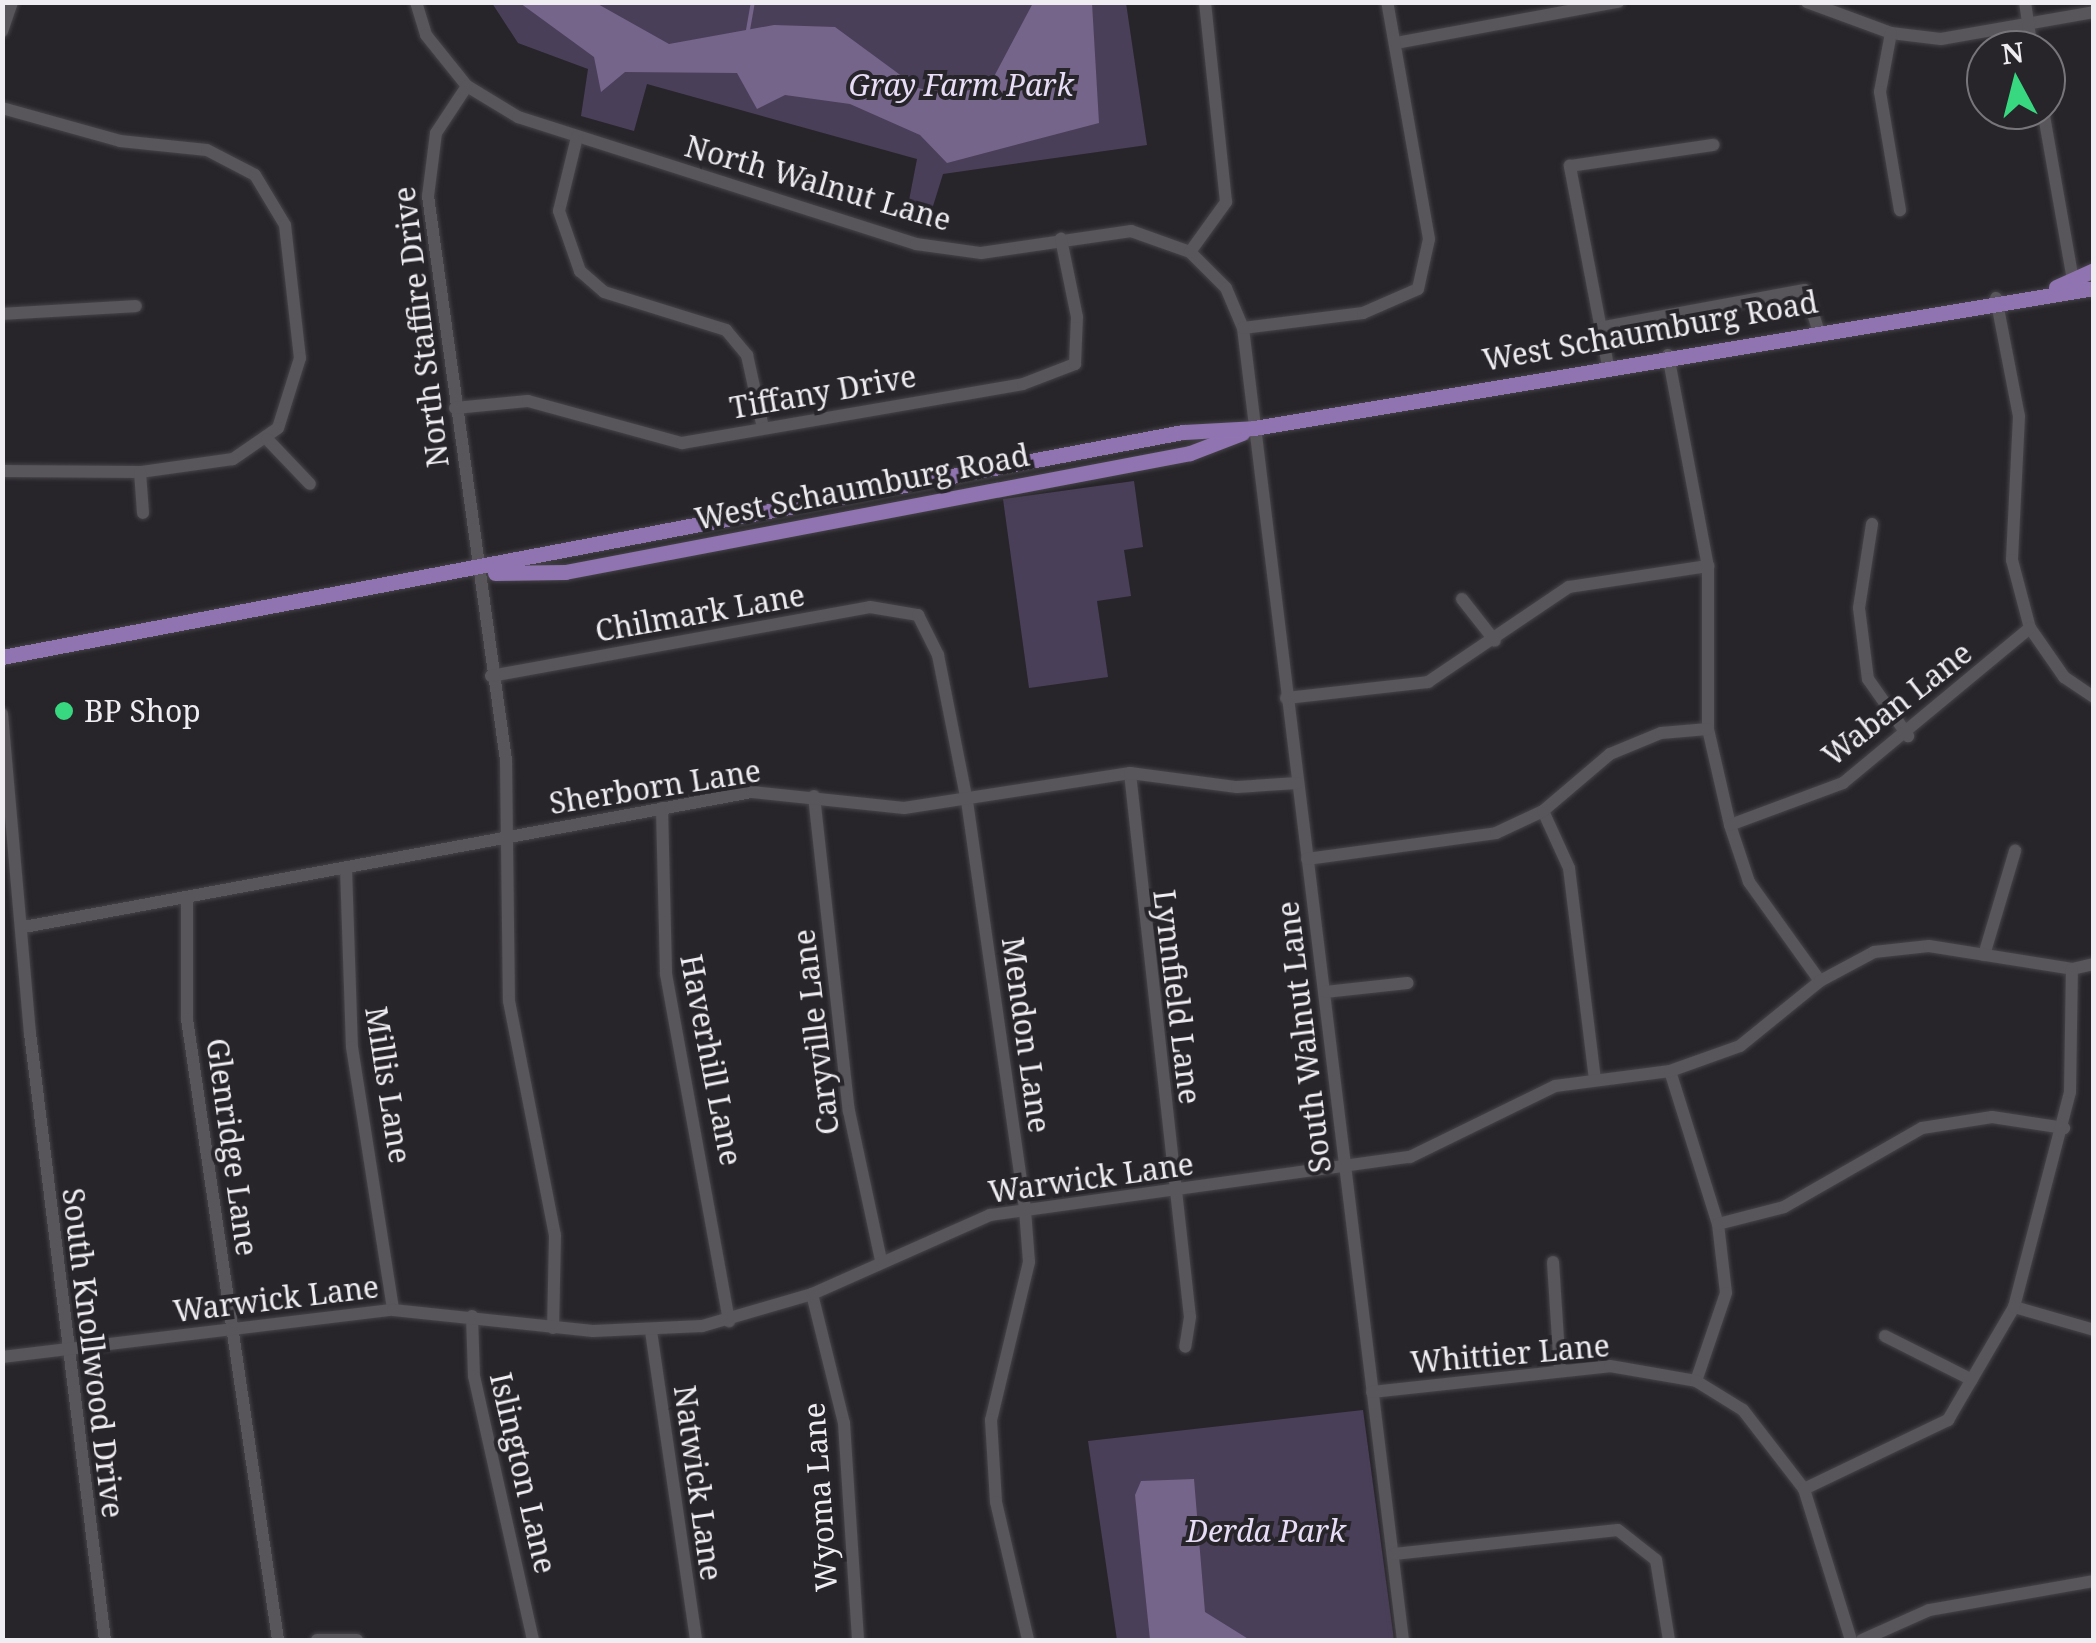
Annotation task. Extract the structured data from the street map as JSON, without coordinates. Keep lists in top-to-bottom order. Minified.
{"streets":{"main road":["West Schaumburg Road"],"street":["North Walnut Lane","North Staffire Drive","Tiffany Drive","Chilmark Lane","Waban Lane","Sherborn Lane","Lynnfield Lane","Caryville Lane","Mendon Lane","South Walnut Lane","Haverhill Lane","Millis Lane","Glenridge Lane","Warwick Lane","South Knollwood Drive","Whittier Lane","Islington Lane","Natwick Lane","Wyoma Lane"]},"crossings":[["North Walnut Lane","North Staffire Drive"],["North Walnut Lane","West Schaumburg Road"],["North Walnut Lane","Tiffany Drive"],["North Walnut Lane","South Walnut Lane"],["North Staffire Drive","West Schaumburg Road"],["North Staffire Drive","Tiffany Drive"],["North Staffire Drive","Chilmark Lane"],["North Staffire Drive","Sherborn Lane"],["North Staffire Drive","Warwick Lane"],["West Schaumburg Road","South Walnut Lane"],["Chilmark Lane","Mendon Lane"],["Sherborn Lane","Lynnfield Lane"],["Sherborn Lane","Caryville Lane"],["Sherborn Lane","Mendon Lane"],["Sherborn Lane","South Walnut Lane"],["Sherborn Lane","Haverhill Lane"],["Sherborn Lane","Millis Lane"],["Sherborn Lane","Glenridge Lane"],["Sherborn Lane","South Knollwood Drive"],["Lynnfield Lane","Warwick Lane"],["Caryville Lane","Warwick Lane"],["Mendon Lane","Warwick Lane"],["South Walnut Lane","Warwick Lane"],["South Walnut Lane","Whittier Lane"],["Haverhill Lane","Warwick Lane"],["Millis Lane","Warwick Lane"],["Glenridge Lane","Warwick Lane"],["Warwick Lane","South Knollwood Drive"],["Warwick Lane","Islington Lane"],["Warwick Lane","Natwick Lane"],["Warwick Lane","Wyoma Lane"]],"parks":["Gray Farm Park","Derda Park"],"places":["BP Shop"],"north":"top"}
